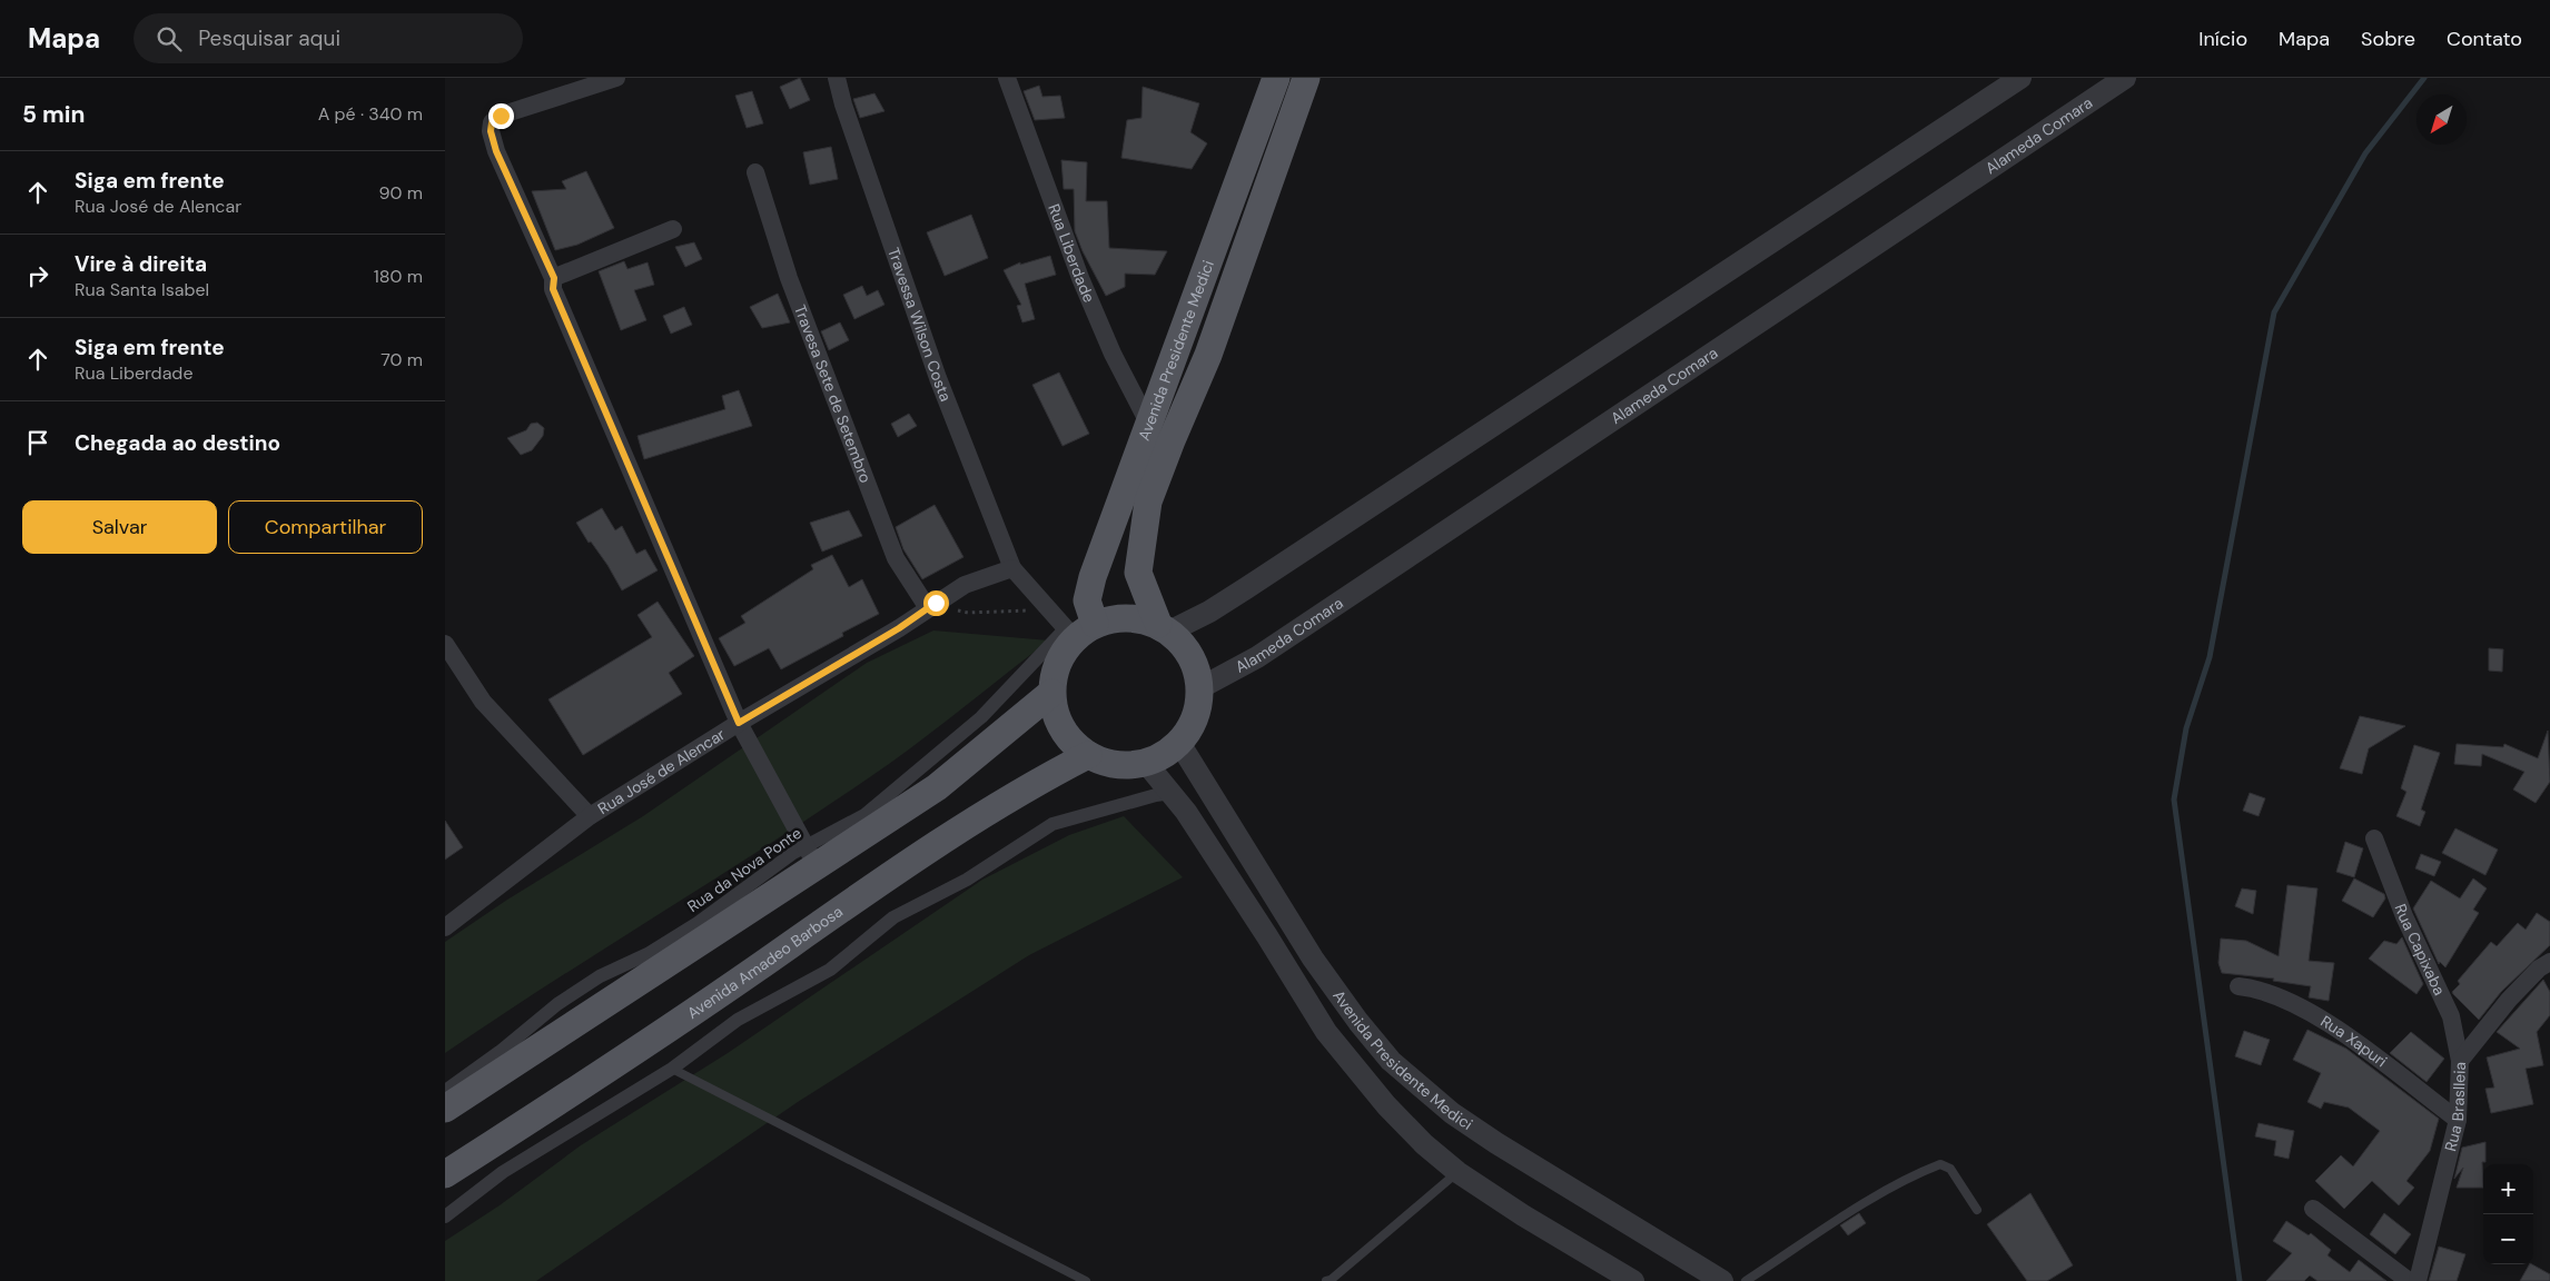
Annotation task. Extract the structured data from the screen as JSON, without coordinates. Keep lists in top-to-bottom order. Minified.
{"streets":{"main road":["Avenida Presidente Medici","Avenida Amadeo Barbosa"],"street":["Alameda Comara","Rua Liberdade","Travessa Wilson Costa","Travesa Sete de Setembro","Rua José de Alencar","Rua da Nova Ponte","Rua Capixaba","Rua Xapuri","Rua Braslleia"]},"crossings":[["Alameda Comara","Avenida Presidente Medici"],["Alameda Comara","Rua da Nova Ponte"],["Alameda Comara","Avenida Amadeo Barbosa"],["Rua Liberdade","Avenida Presidente Medici"],["Travessa Wilson Costa","Rua José de Alencar"],["Avenida Presidente Medici","Rua da Nova Ponte"],["Avenida Presidente Medici","Avenida Amadeo Barbosa"],["Travesa Sete de Setembro","Rua José de Alencar"],["Rua da Nova Ponte","Avenida Amadeo Barbosa"],["Rua Capixaba","Rua Braslleia"],["Rua Xapuri","Rua Braslleia"]],"north":"bottom left","page":{"header":"Mapa","search":"Pesquisar aqui","nav":["Início","Mapa","Sobre","Contato"],"heading":["5 min","A pé · 340 m"],"list":[["Siga em frente","Rua José de Alencar","90 m"],["Vire à direita","Rua Santa Isabel","180 m"],["Siga em frente","Rua Liberdade","70 m"],"Chegada ao destino"],"buttons":["Salvar","Compartilhar"],"map_buttons":["+","−"]}}
